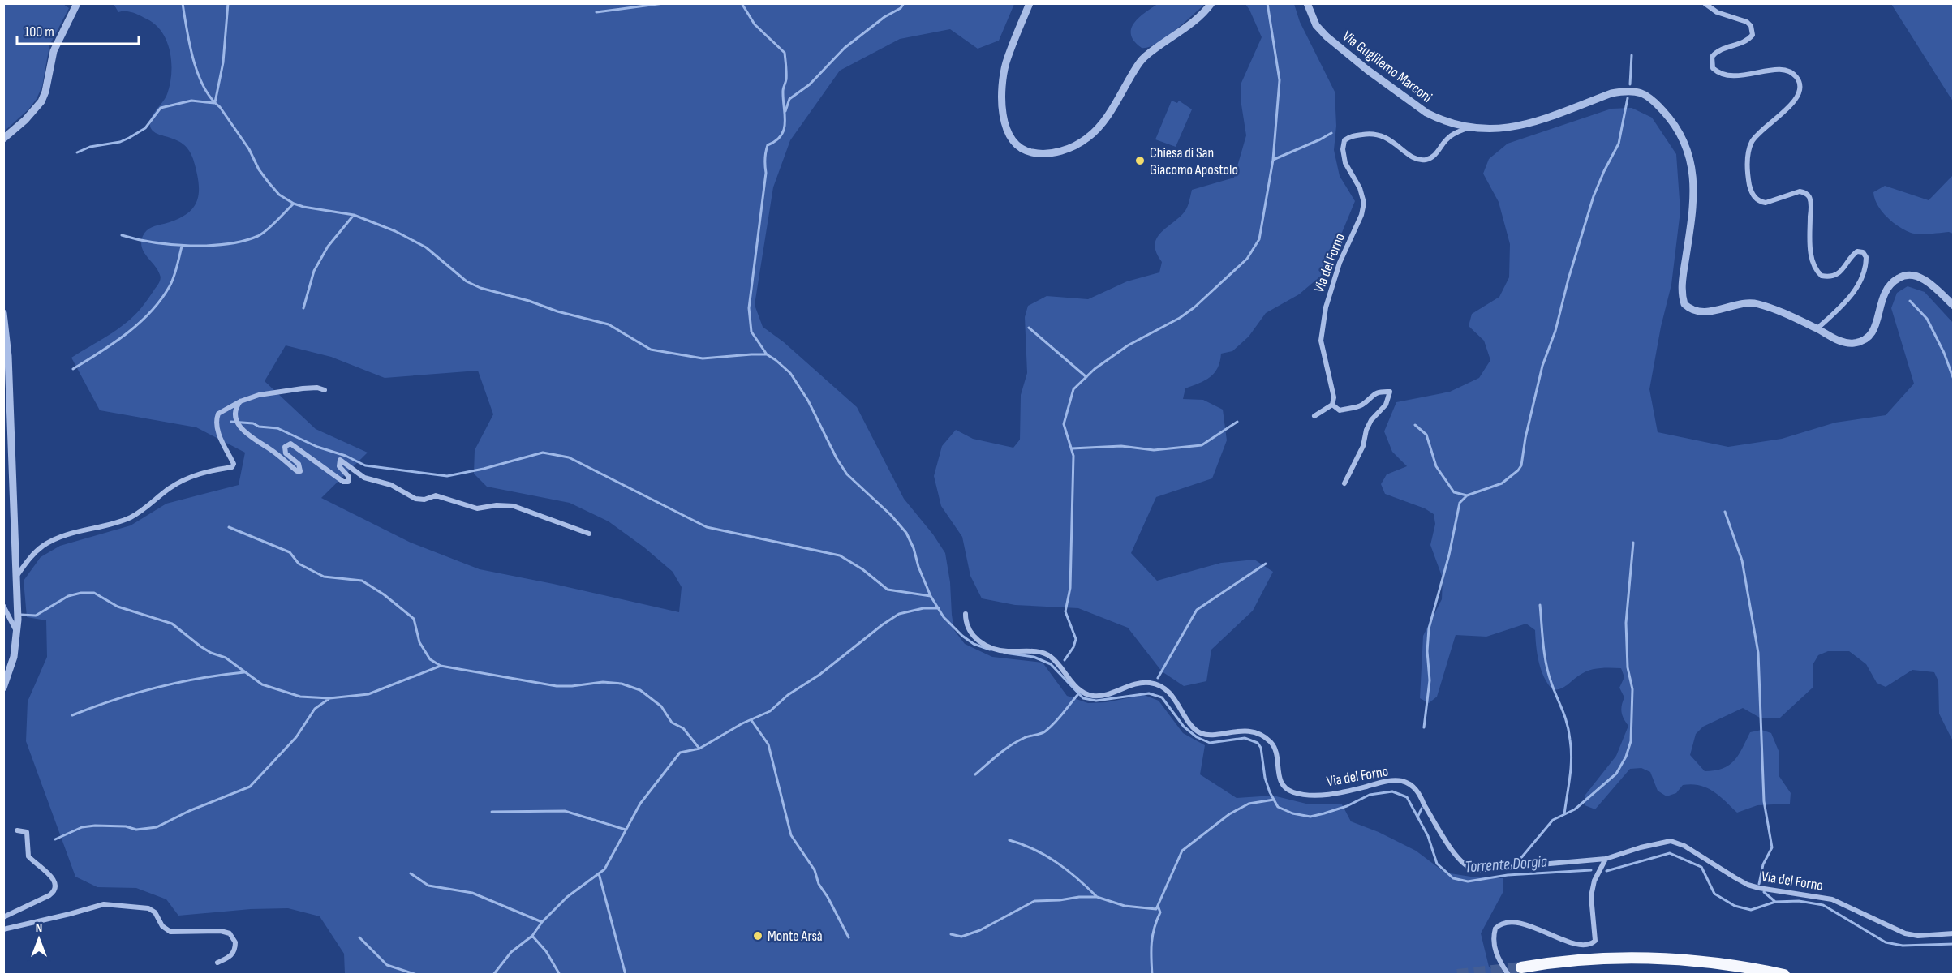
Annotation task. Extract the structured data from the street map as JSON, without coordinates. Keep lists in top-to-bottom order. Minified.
{"streets":{"street":["Via Guglilemo Marconi","Via del Forno"]},"crossings":[["Via Guglilemo Marconi","Via del Forno"]],"water":["Torrente Dorgia"],"places":["Chiesa di San Giacomo Apostolo","Monte Arsà"],"scale_bar":"100 m","north":"top"}
